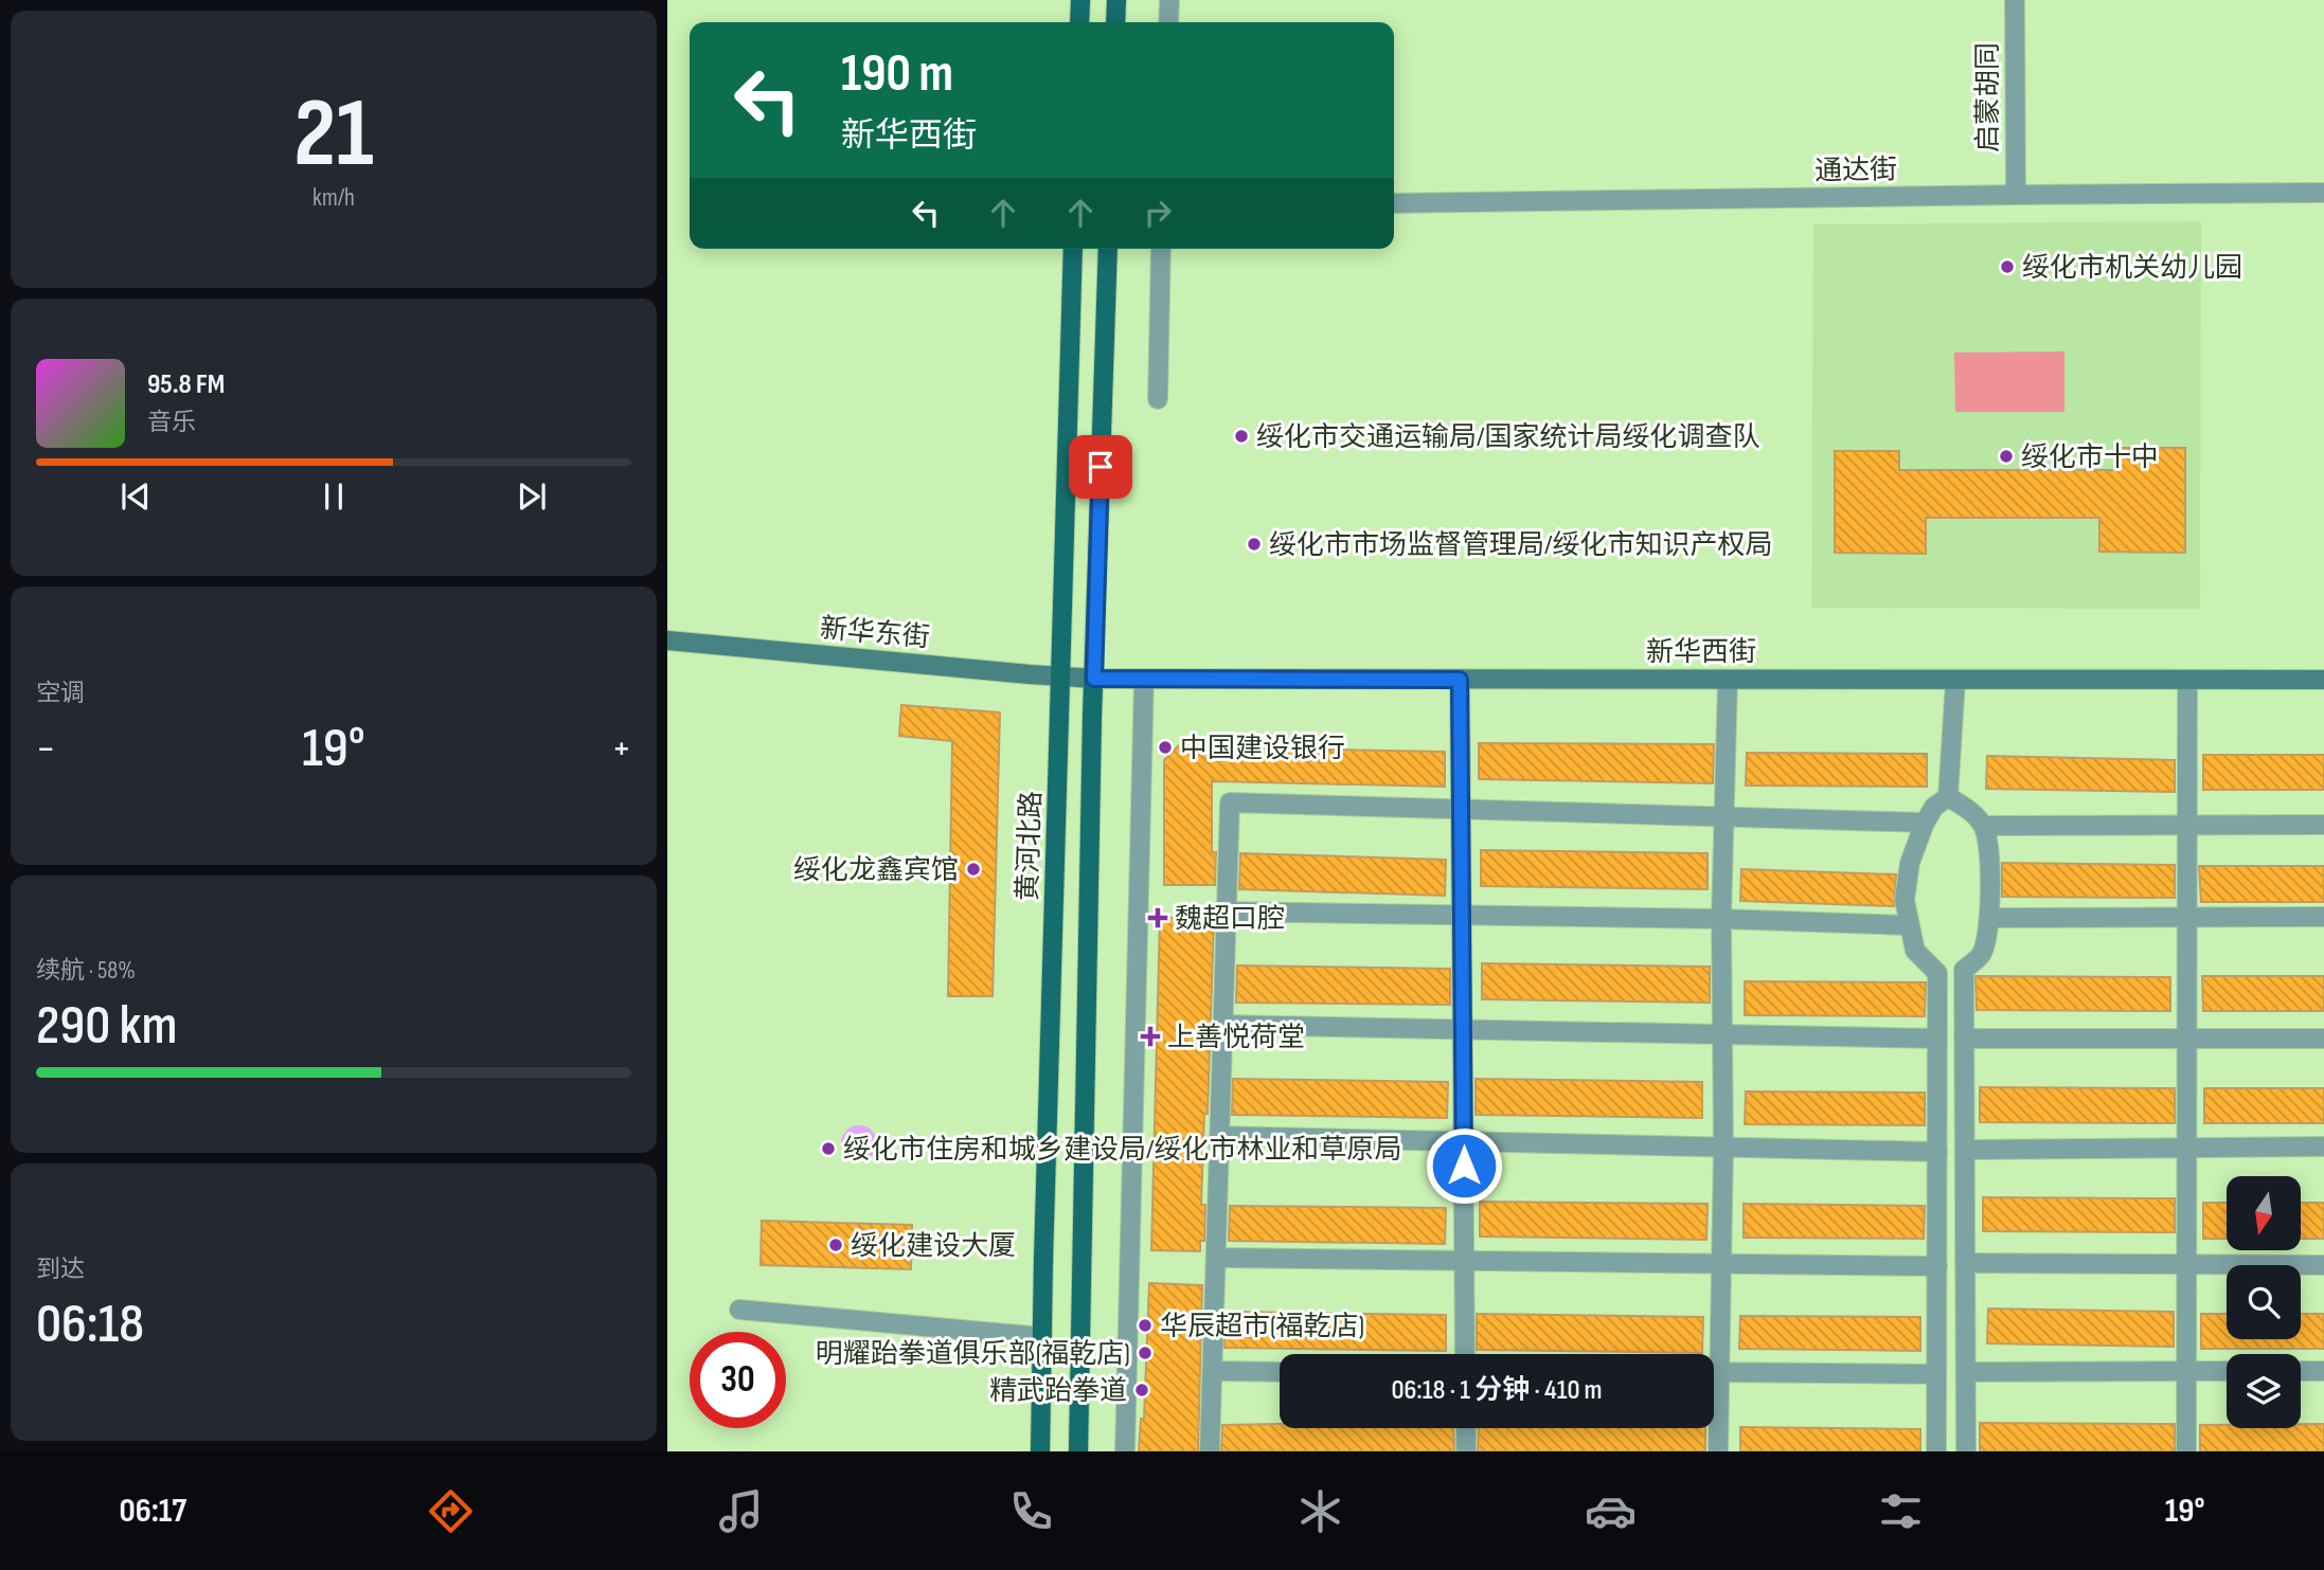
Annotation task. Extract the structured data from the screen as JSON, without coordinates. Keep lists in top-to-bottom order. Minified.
{"streets":{"main road":["新华东街","新华西街","黄河北路"],"street":["启蒙胡同","通达街"]},"crossings":[["启蒙胡同","通达街"],["新华东街","新华西街"],["新华东街","黄河北路"],["新华西街","黄河北路"]],"places":{"other":["绥化市机关幼儿园","绥化市交通运输局/国家统计局绥化调查队","绥化市十中","绥化市市场监督管理局/绥化市知识产权局","中国建设银行","绥化龙鑫宾馆","绥化市住房和城乡建设局/绥化市林业和草原局","绥化建设大厦","华辰超市(福乾店)","明耀跆拳道俱乐部(福乾店)","精武跆拳道"],"health":["魏超口腔","上善悦荷堂"]},"north":"bottom","page":{"tile":[["21","km/h"],"空调",["续航 · 58%","290 km"],["到达","06:18"]],"turn":["190 m","新华西街"],"song":["95.8 FM","音乐"],"heat":["−","19°","+"],"limit":"30","trip":"06:18 · 1 分钟 · 410 m","tabs":["06:17","19°"]}}
